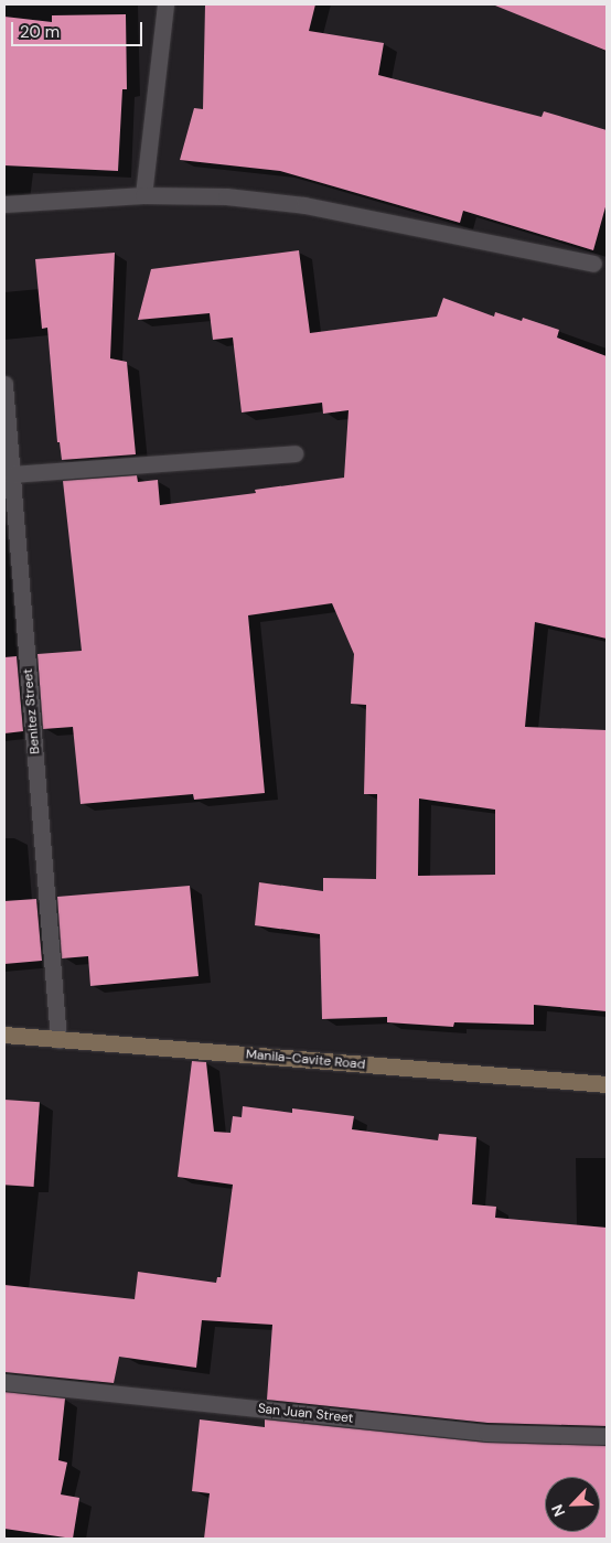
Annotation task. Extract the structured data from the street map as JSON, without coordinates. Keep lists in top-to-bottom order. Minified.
{"streets":{"main road":["Manila-Cavite Road"],"street":["Benitez Street","San Juan Street"]},"crossings":[["Benitez Street","Manila-Cavite Road"]],"scale_bar":"20 m","north":"bottom left"}
